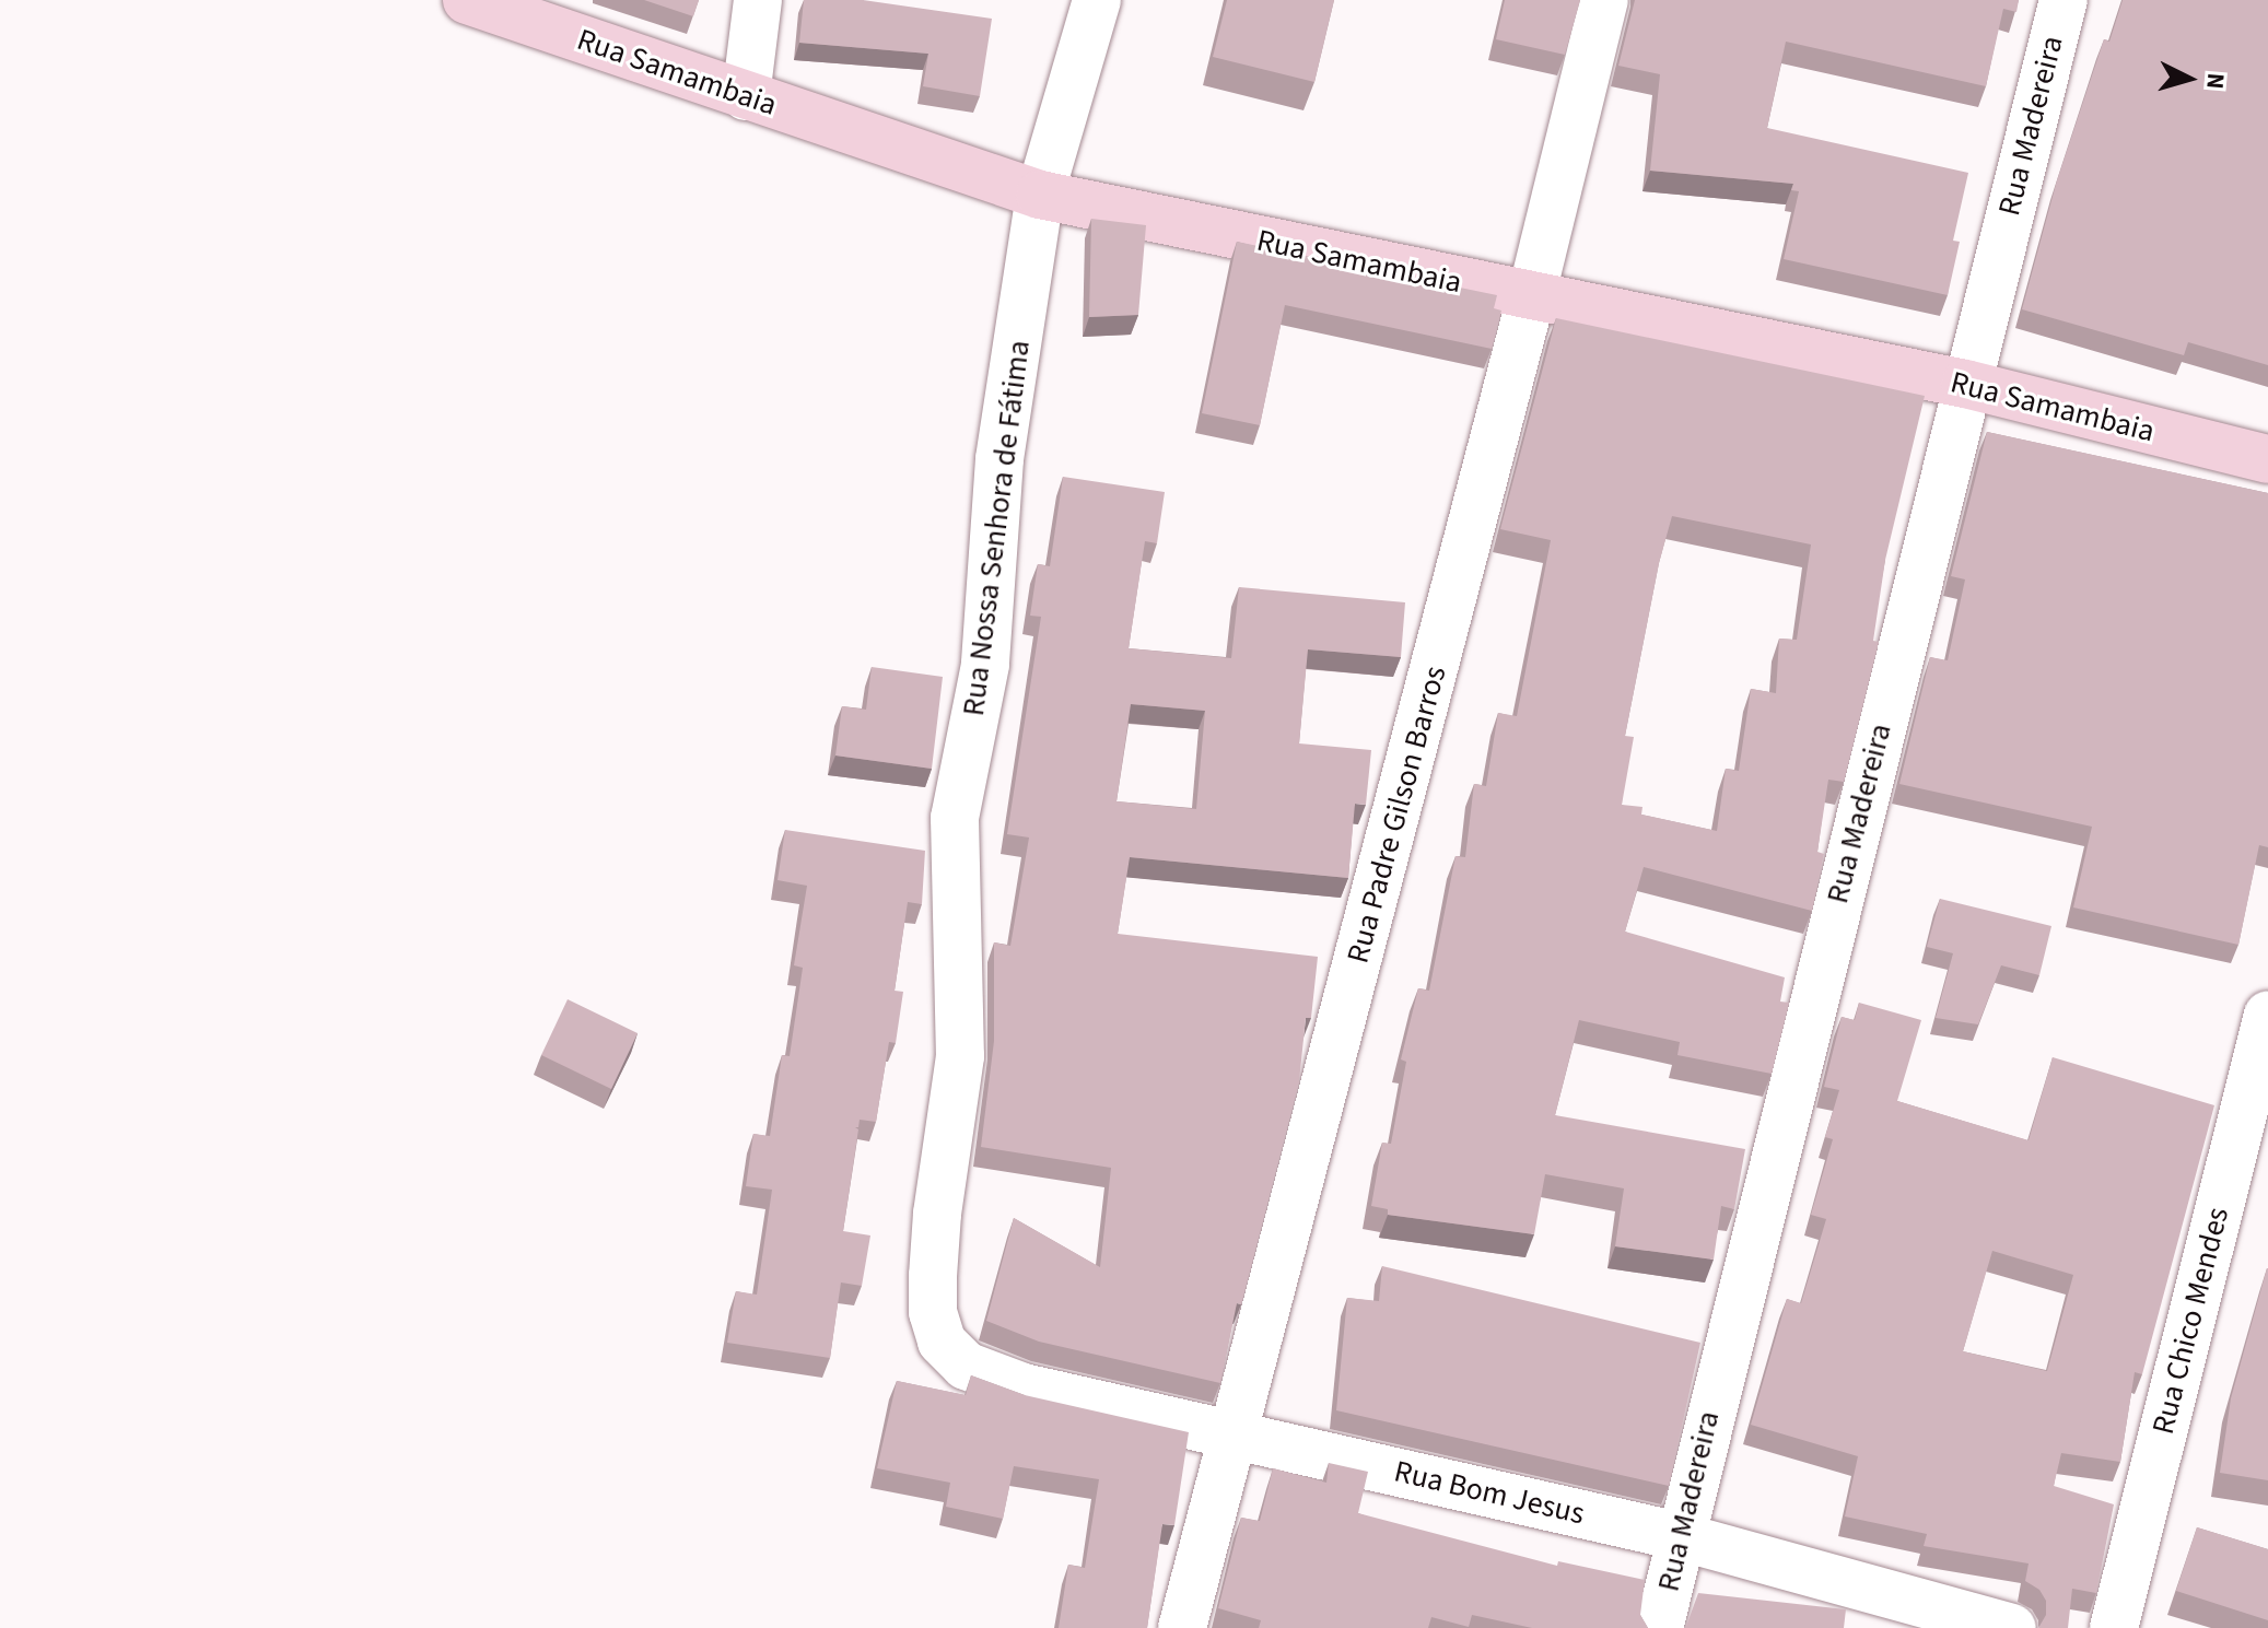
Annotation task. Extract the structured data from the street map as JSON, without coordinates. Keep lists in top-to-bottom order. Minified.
{"streets":{"street":["Rua Samambaia","Rua Madereira","Rua Nossa Senhora de Fátima","Rua Padre Gilson Barros","Rua Chico Mendes","Rua Bom Jesus"]},"crossings":[["Rua Samambaia","Rua Madereira"],["Rua Samambaia","Rua Nossa Senhora de Fátima"],["Rua Samambaia","Rua Padre Gilson Barros"],["Rua Madereira","Rua Bom Jesus"],["Rua Nossa Senhora de Fátima","Rua Bom Jesus"],["Rua Padre Gilson Barros","Rua Bom Jesus"]],"north":"right"}
